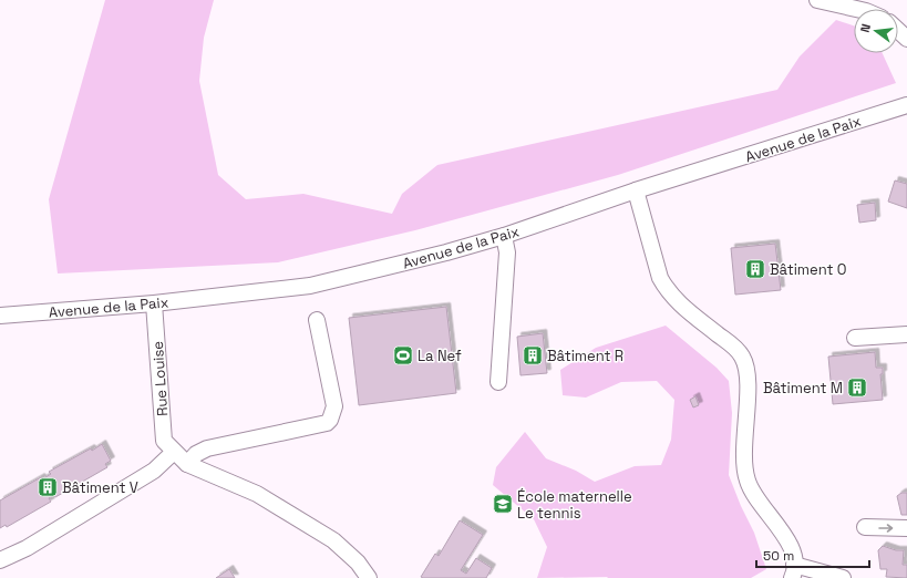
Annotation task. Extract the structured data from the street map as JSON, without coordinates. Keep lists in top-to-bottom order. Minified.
{"streets":{"street":["Avenue de la Paix","Rue Louise"]},"crossings":[["Avenue de la Paix","Rue Louise"]],"places":{"building":["Bâtiment O","Bâtiment R","Bâtiment M","Bâtiment V"],"sports":["La Nef"],"school or university":["École maternelle Le tennis"]},"scale_bar":"50 m","north":"left"}
